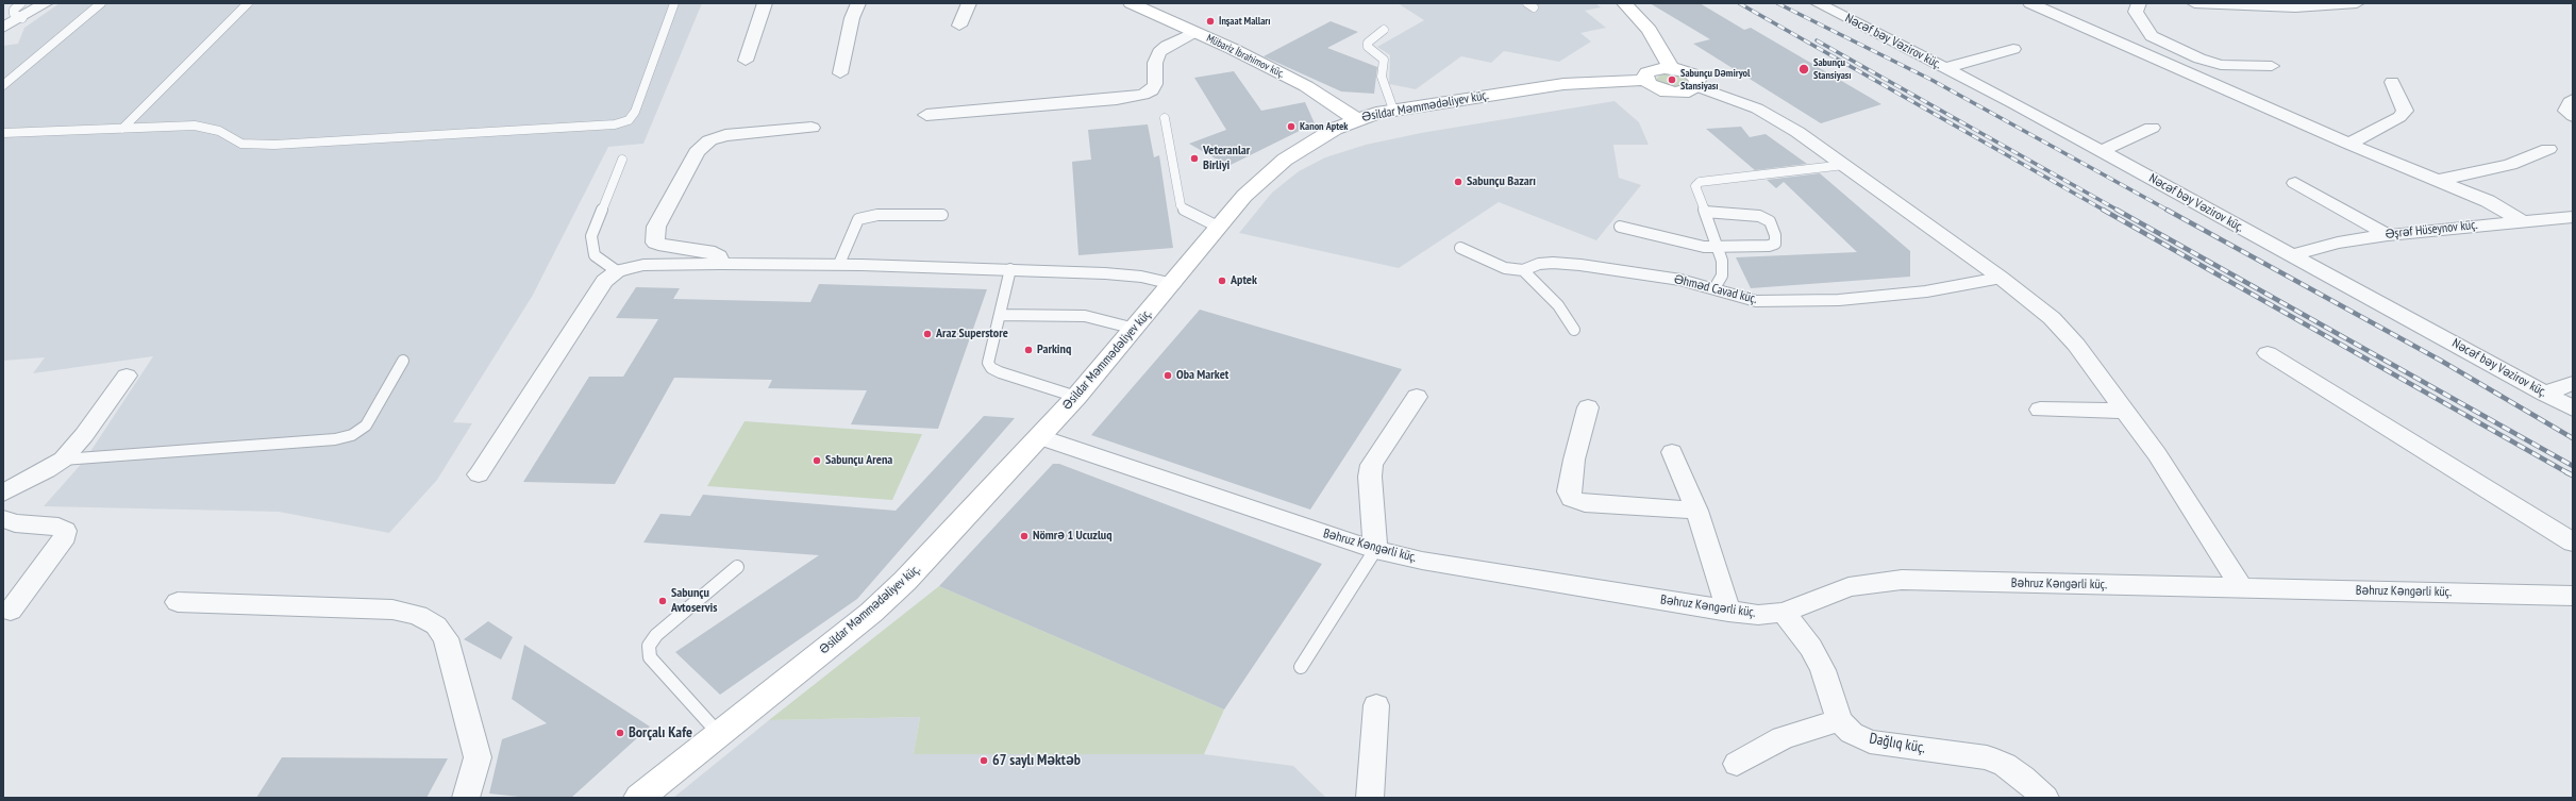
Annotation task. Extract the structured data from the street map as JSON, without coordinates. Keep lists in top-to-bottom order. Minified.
{"streets":{"street":["Nəcəf bəy Vəzirov küç.","Mübariz İbrahimov küç.","Əsildar Məmmədəliyev küç.","Əşrəf Hüseynov küç.","Bəhruz Kəngərli küç.","Dağlıq küç."],"lane":["Əhməd Cavad küç."]},"crossings":[["Nəcəf bəy Vəzirov küç.","Əşrəf Hüseynov küç."],["Mübariz İbrahimov küç.","Əsildar Məmmədəliyev küç."],["Əsildar Məmmədəliyev küç.","Bəhruz Kəngərli küç."]],"places":["İnşaat Malları","Sabunçu Stansiyası","Sabunçu Dəmiryol Stansiyası","Kanon Aptek","Veteranlar Birliyi","Sabunçu Bazarı","Aptek","Araz Superstore","Parkinq","Oba Market","Sabunçu Arena","Nömrə 1 Ucuzluq","Sabunçu Avtoservis","Borçalı Kafe","67 saylı Məktəb"]}
